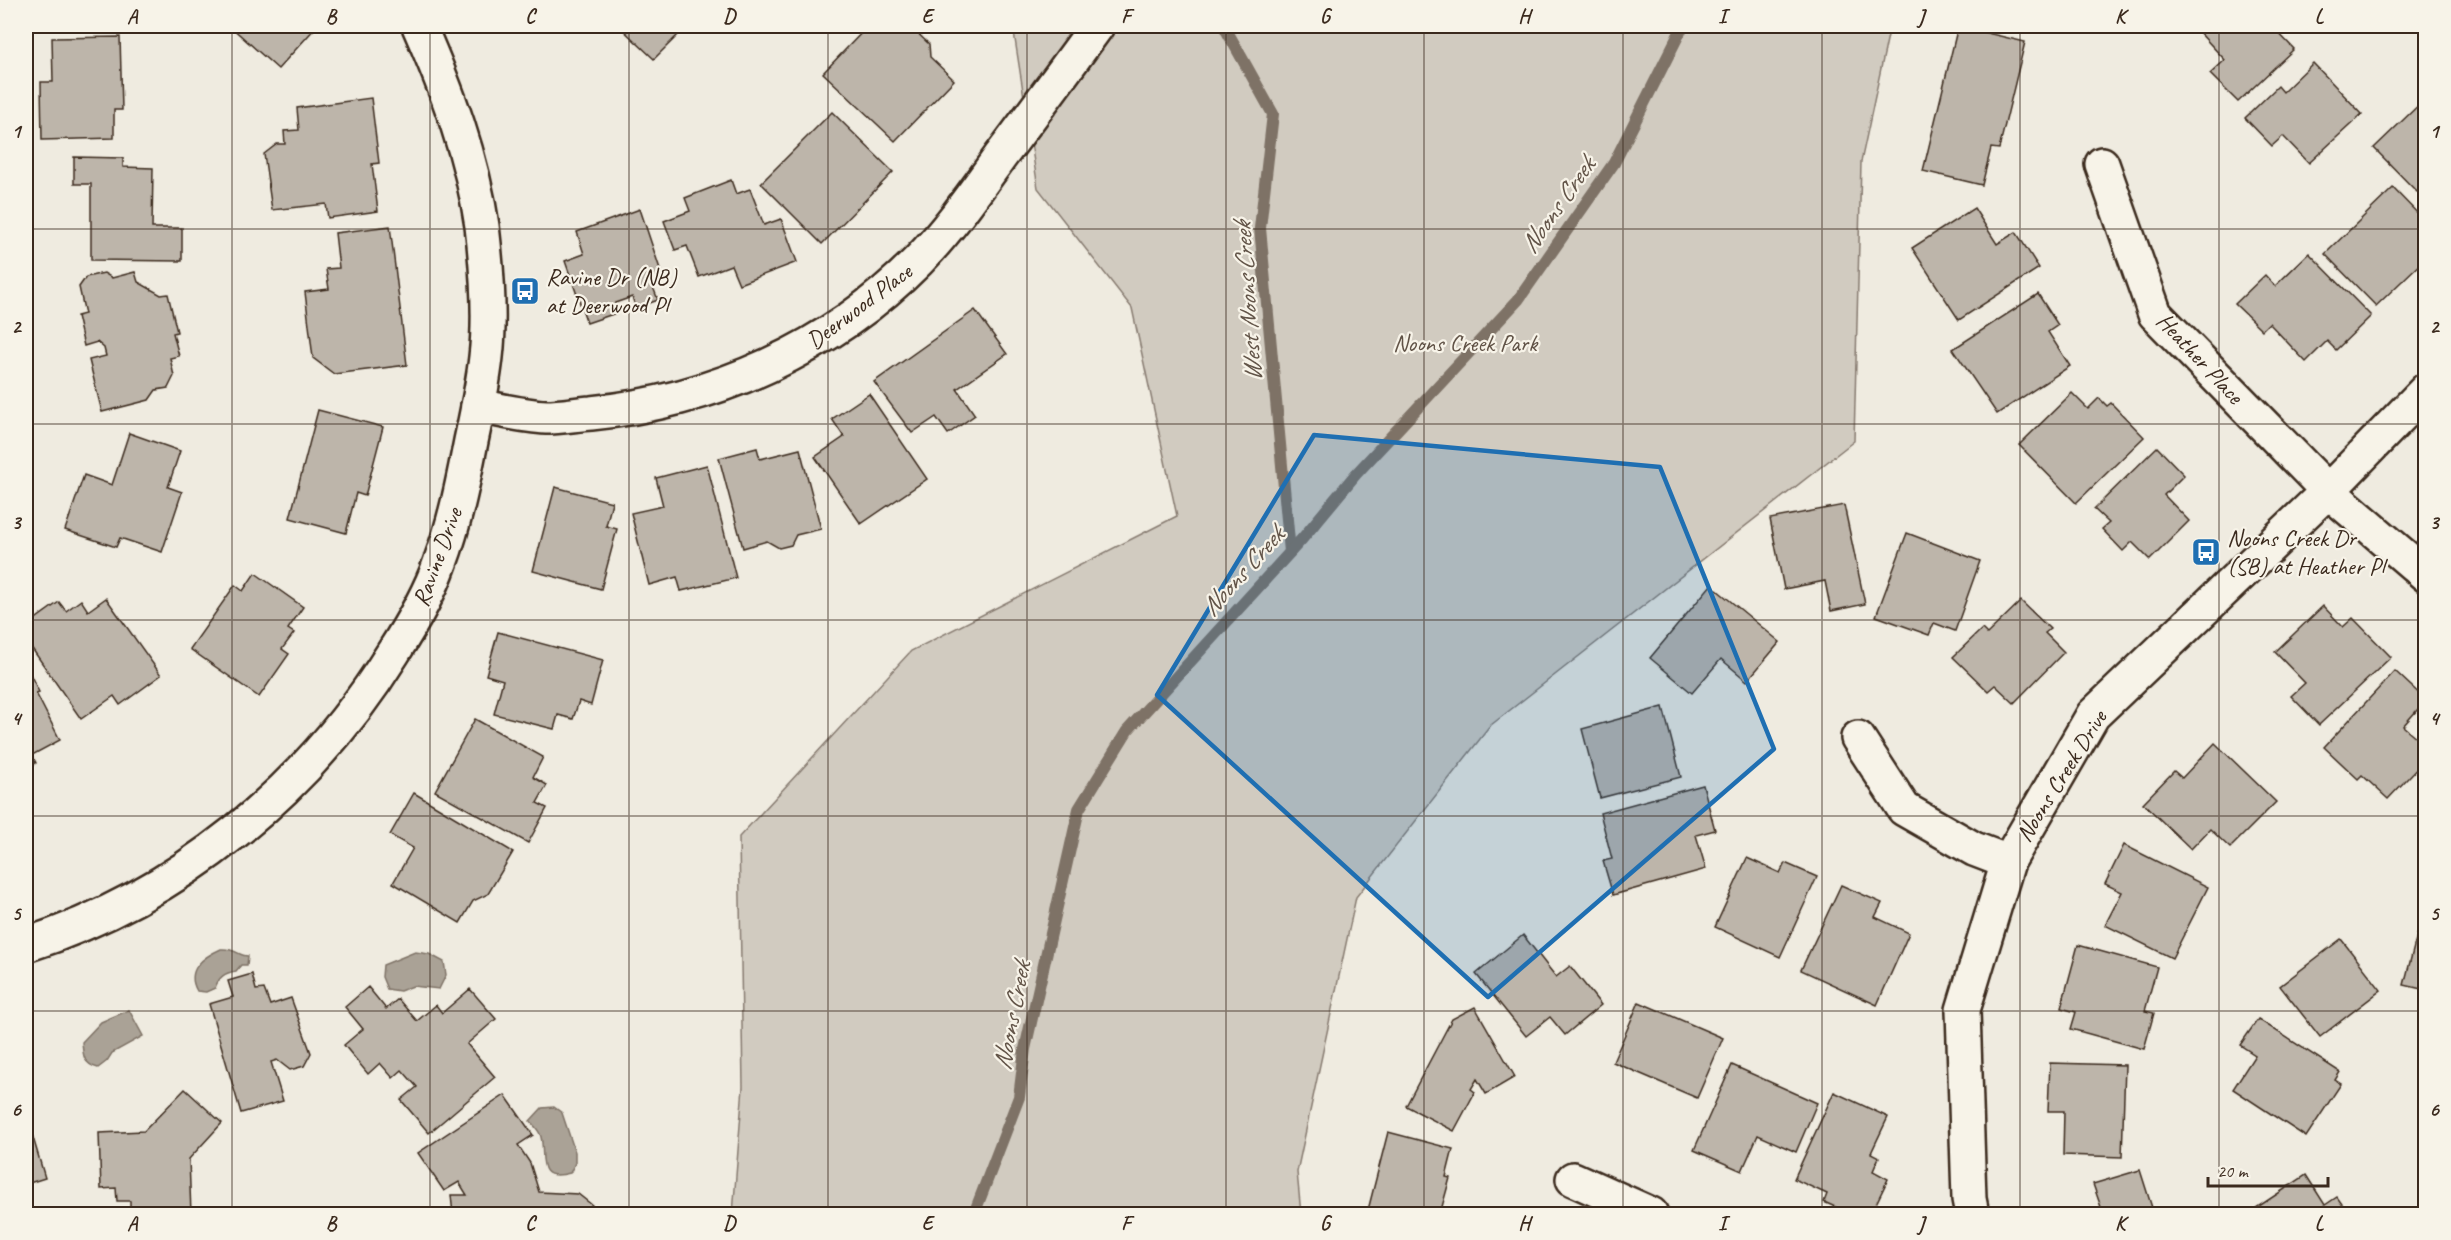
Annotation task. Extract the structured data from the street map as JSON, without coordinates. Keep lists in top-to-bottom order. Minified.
{"streets":{"street":["Deerwood Place","Heather Place","Ravine Drive","Noons Creek Drive"]},"crossings":[["Deerwood Place","Ravine Drive"],["Heather Place","Noons Creek Drive"]],"water":["Noons Creek","West Noons Creek"],"parks":["Noons Creek Park"],"places":{"bus stop":["Ravine Dr (NB) at Deerwood Pl","Noons Creek Dr (SB) at Heather Pl"]},"scale_bar":"20 m","grid":{"columns":["A","B","C","D","E","F","G","H","I","J","K","L"],"rows":["1","2","3","4","5","6"]}}
